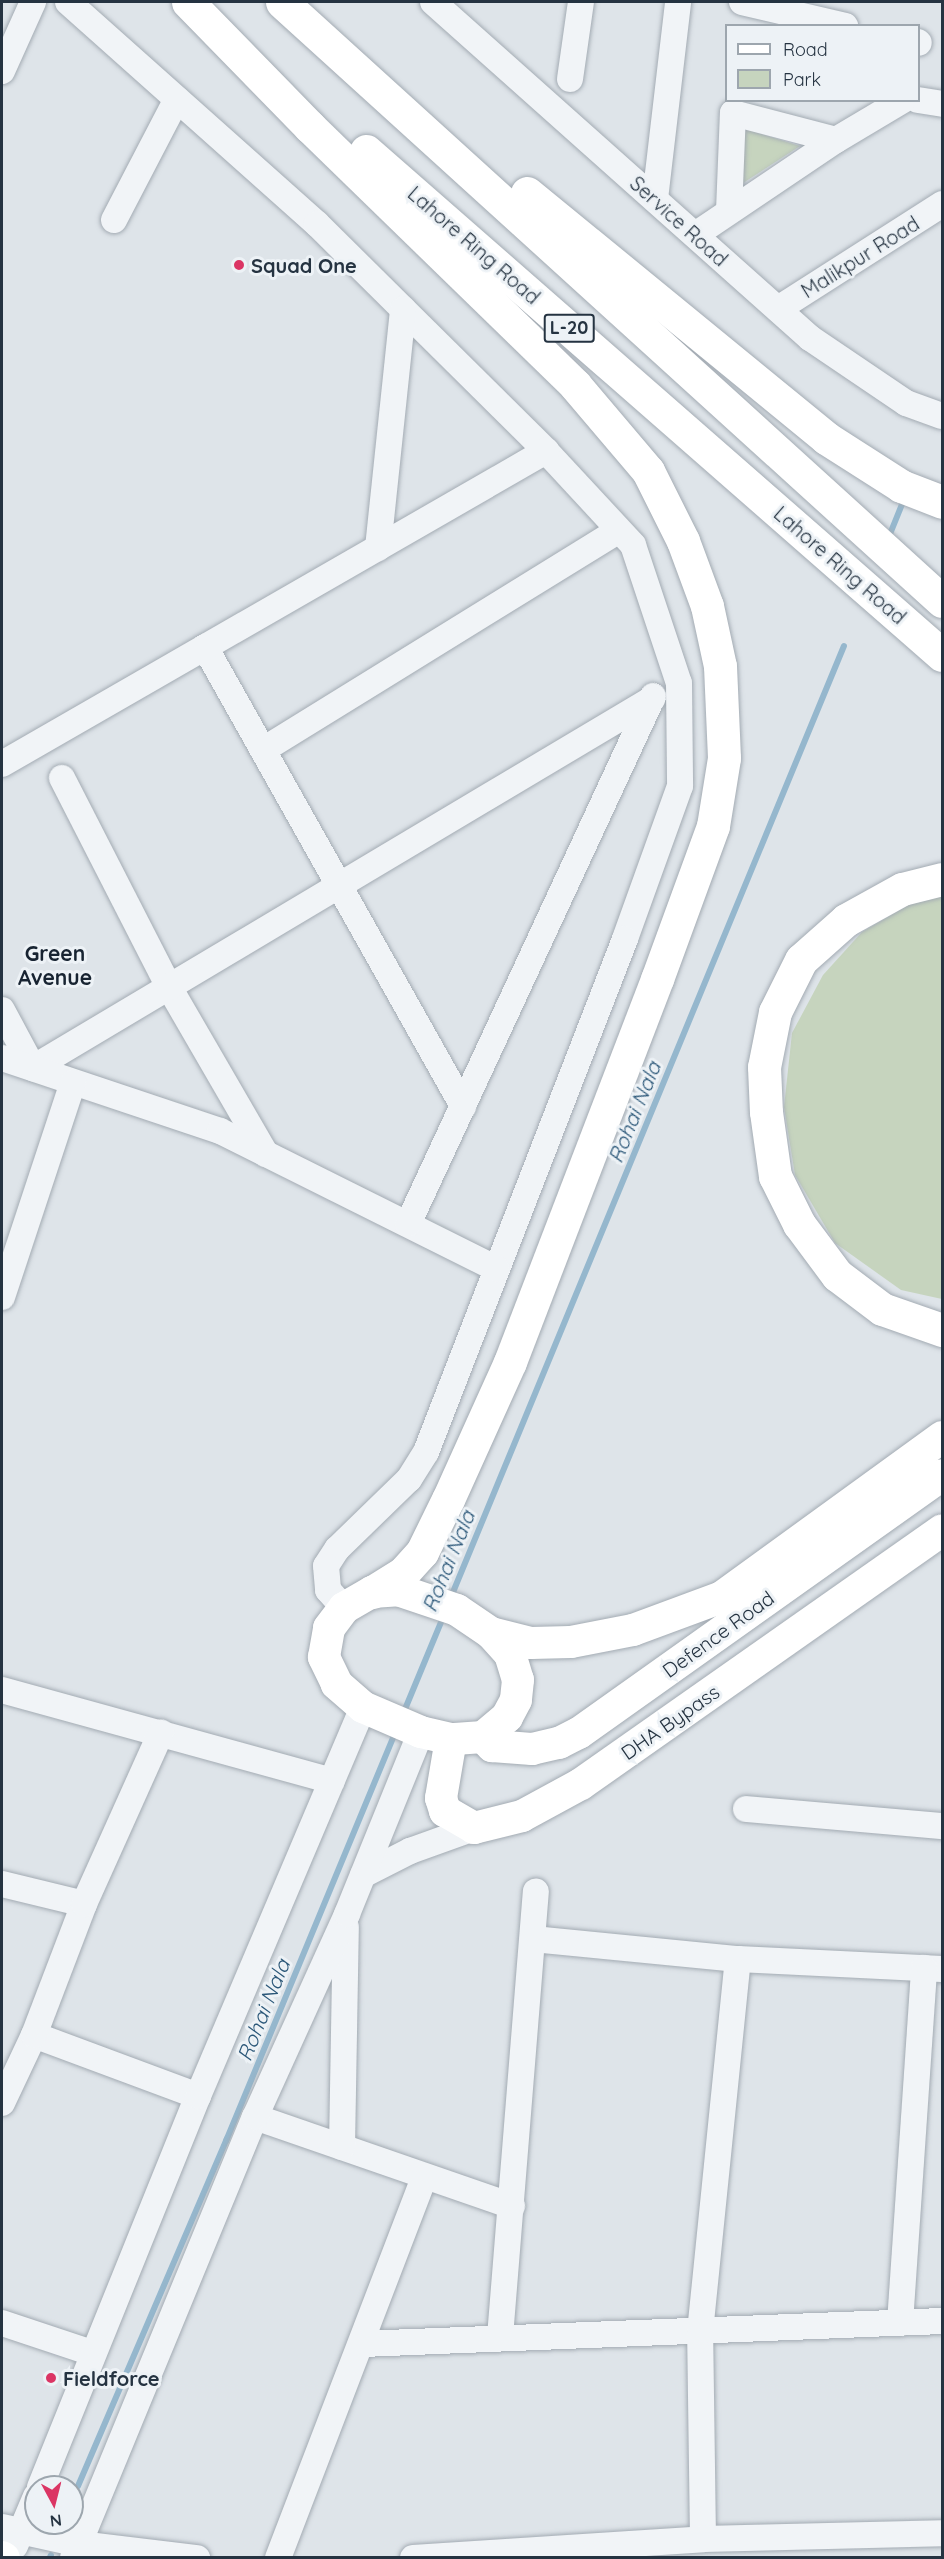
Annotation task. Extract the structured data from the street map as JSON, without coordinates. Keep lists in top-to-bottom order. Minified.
{"streets":{"highway":["Lahore Ring Road","L-20"],"main road":["Defence Road","DHA Bypass"],"street":["Service Road","Malikpur Road"]},"crossings":[["Service Road","Malikpur Road"]],"districts":["Green Avenue"],"water":["Rohai Nala"],"places":["Squad One","Fieldforce"],"legend":["Road","Park"],"north":"bottom"}
